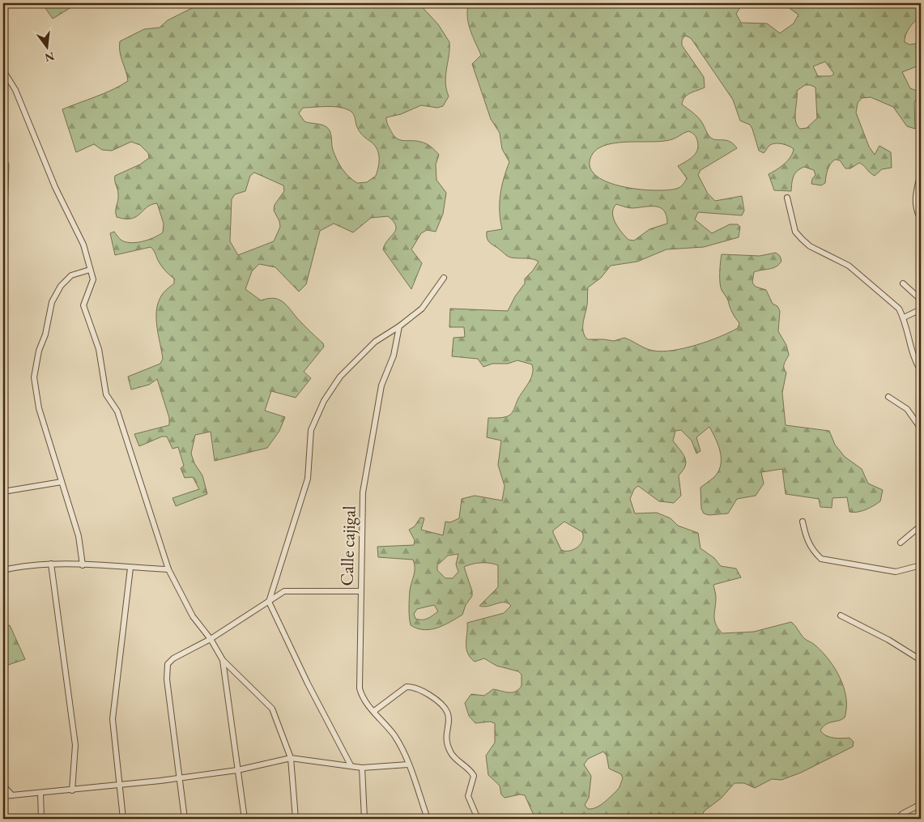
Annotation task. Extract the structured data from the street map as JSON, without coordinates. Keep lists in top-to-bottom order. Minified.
{"streets":{"street":["Calle cajigal"]},"north":"bottom"}
